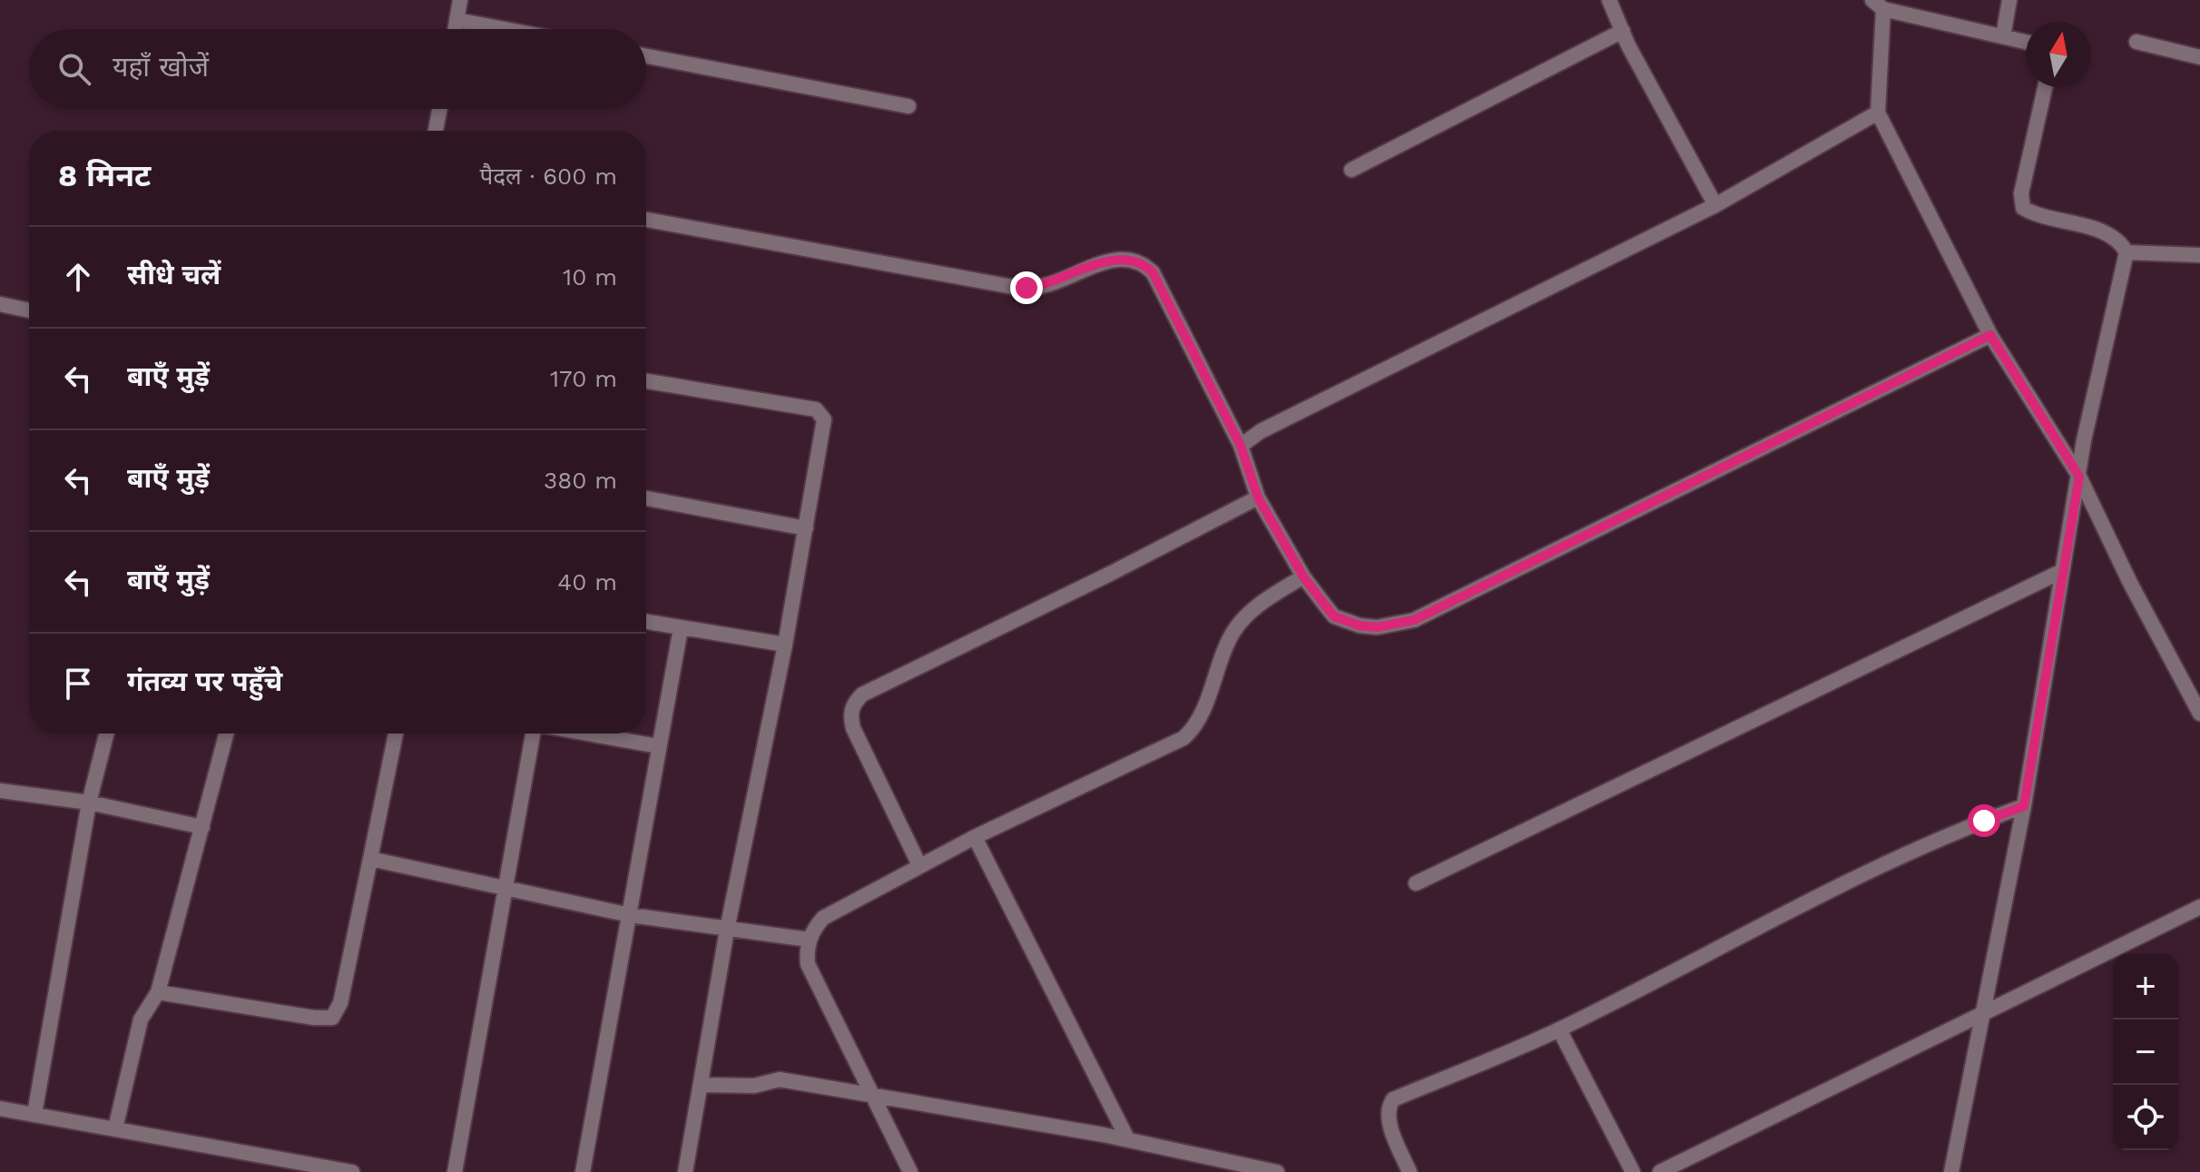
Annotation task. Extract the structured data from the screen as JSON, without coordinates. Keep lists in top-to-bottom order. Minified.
{"north":"top","page":{"search":"यहाँ खोजें","heading":["8 मिनट","पैदल · 600 m"],"list":[["सीधे चलें","10 m"],["बाएँ मुड़ें","170 m"],["बाएँ मुड़ें","380 m"],["बाएँ मुड़ें","40 m"],"गंतव्य पर पहुँचे"],"map_buttons":["+","−"]}}
